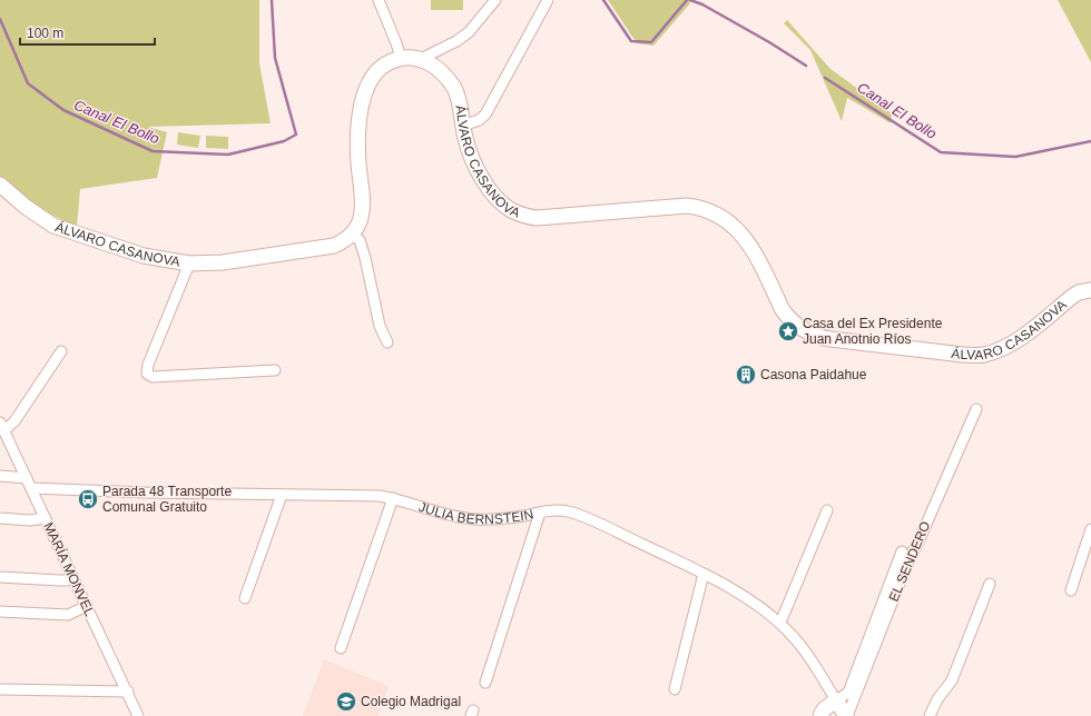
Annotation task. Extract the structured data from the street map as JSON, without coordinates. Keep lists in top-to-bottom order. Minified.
{"streets":{"street":["ÁLVARO CASANOVA","JULIA BERNSTEIN","EL SENDERO","MARÍA MONVEL"]},"crossings":[["JULIA BERNSTEIN","EL SENDERO"],["JULIA BERNSTEIN","MARÍA MONVEL"]],"water":["Canal El Bollo"],"places":{"place":["Casa del Ex Presidente Juan Anotnio Ríos"],"building":["Casona Paidahue"],"bus stop":["Parada 48 Transporte Comunal Gratuito"],"school or university":["Colegio Madrigal"]},"scale_bar":"100 m"}
